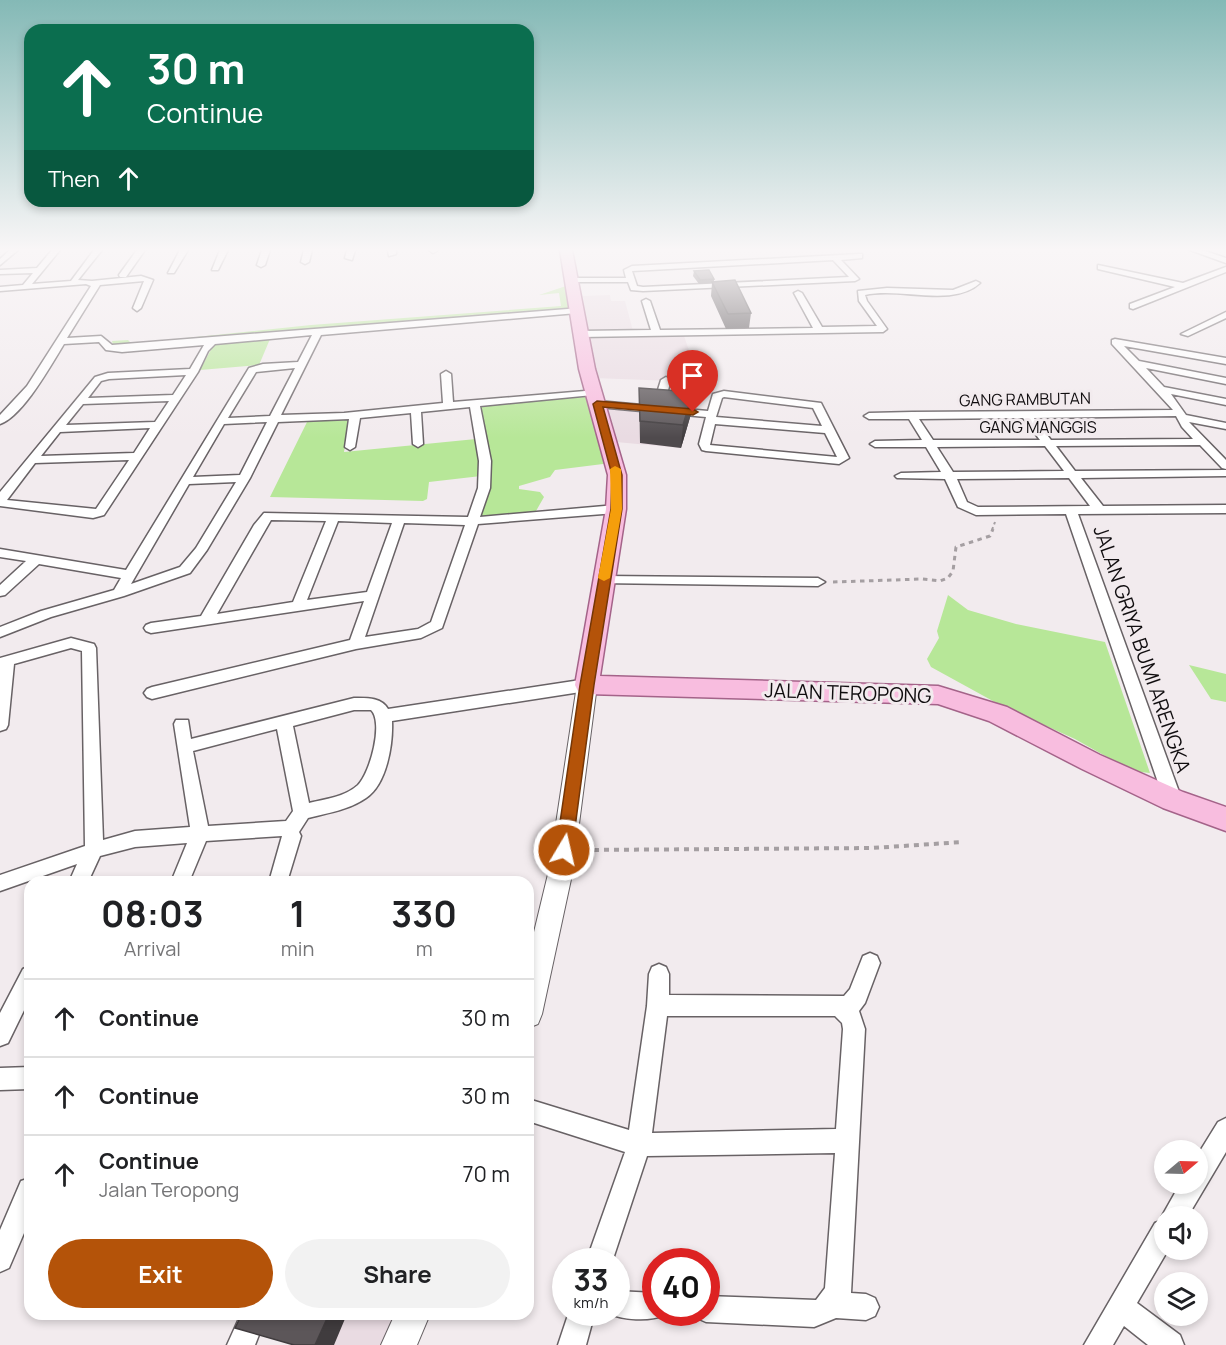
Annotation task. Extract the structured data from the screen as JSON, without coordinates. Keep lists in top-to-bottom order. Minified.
{"streets":{"main road":["JALAN TEROPONG"],"street":["GANG RAMBUTAN","GANG MANGGIS","JALAN GRIYA BUMI ARENGKA"]},"crossings":[["JALAN GRIYA BUMI ARENGKA","JALAN TEROPONG"]],"north":"right","page":{"turn":["30 m","Continue"],"then":"Then","eta":["08:03","Arrival","1","min","330","m"],"list":[{"name":"Continue","value":"30 m"},{"name":"Continue","value":"30 m"},{"name":"Continue","note":"Jalan Teropong","value":"70 m"}],"buttons":["Exit","Share"],"speed":"33 km/h","limit":"40"}}
